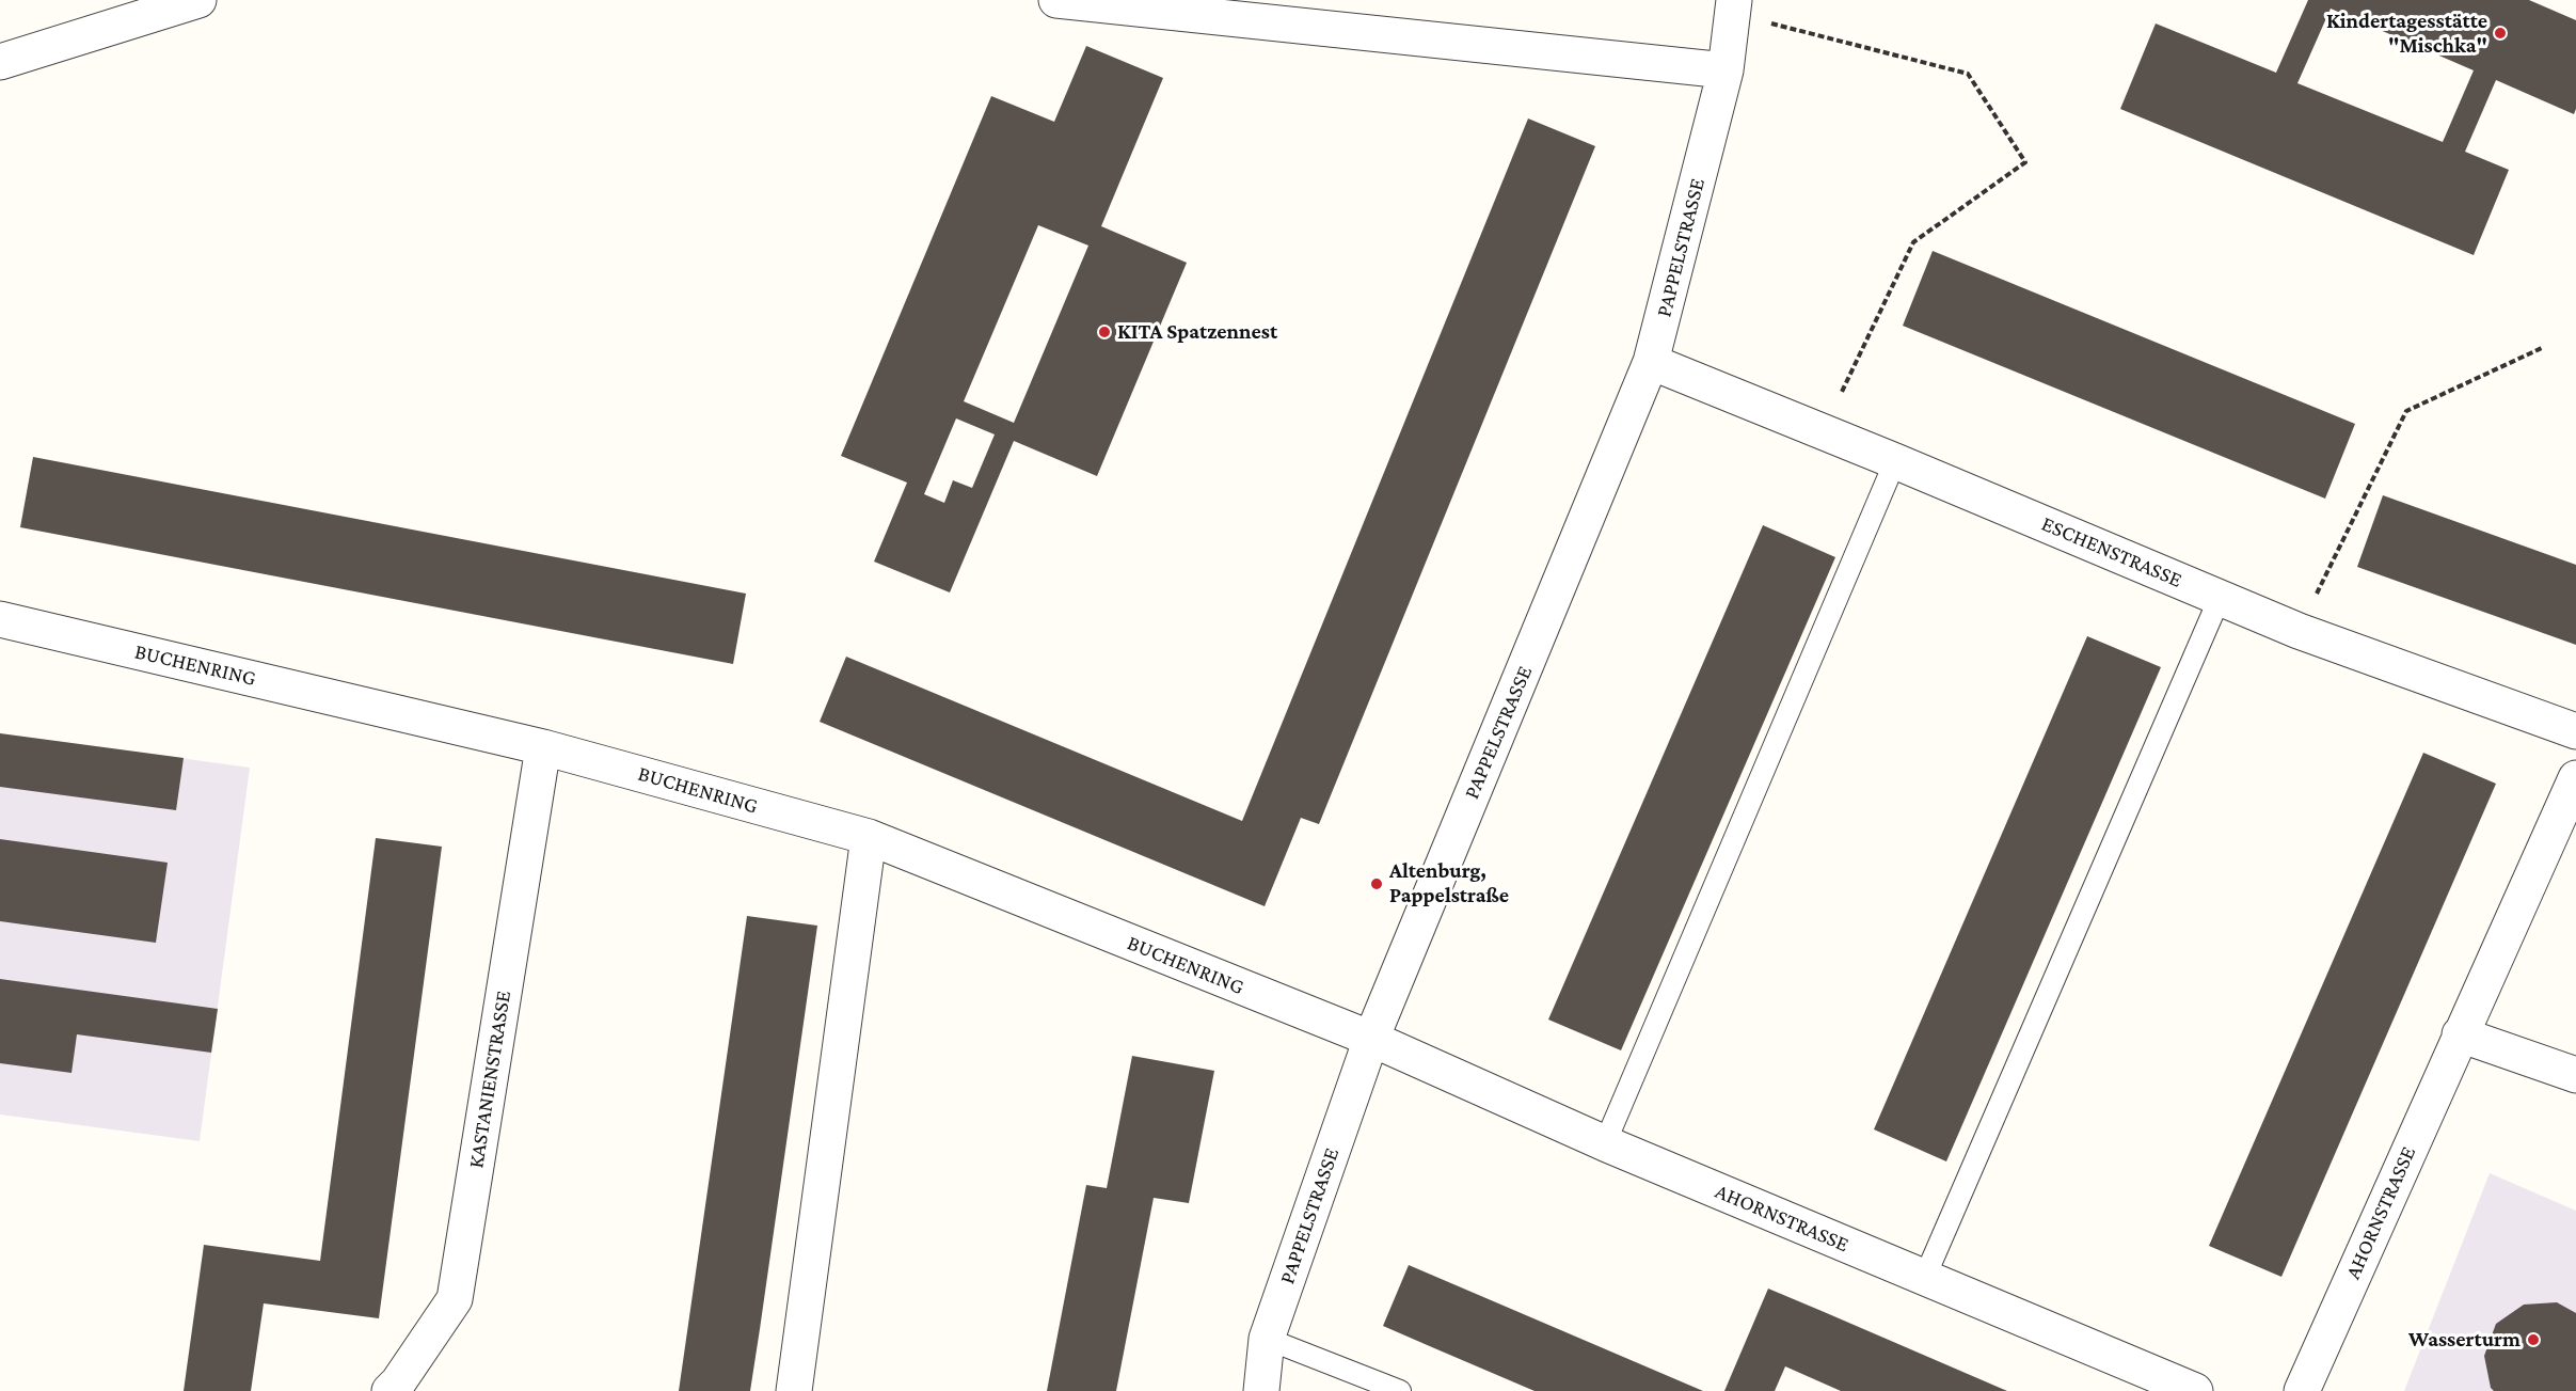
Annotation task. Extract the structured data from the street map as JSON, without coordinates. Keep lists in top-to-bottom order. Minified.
{"streets":{"street":["PAPPELSTRASSE","ESCHENSTRASSE","BUCHENRING","KASTANIENSTRASSE","AHORNSTRASSE"]},"crossings":[["PAPPELSTRASSE","ESCHENSTRASSE"],["PAPPELSTRASSE","BUCHENRING"],["PAPPELSTRASSE","AHORNSTRASSE"],["BUCHENRING","KASTANIENSTRASSE"],["BUCHENRING","AHORNSTRASSE"]],"places":["Kindertagesstätte \"Mischka\"","KITA Spatzennest","Altenburg, Pappelstraße","Wasserturm"]}
